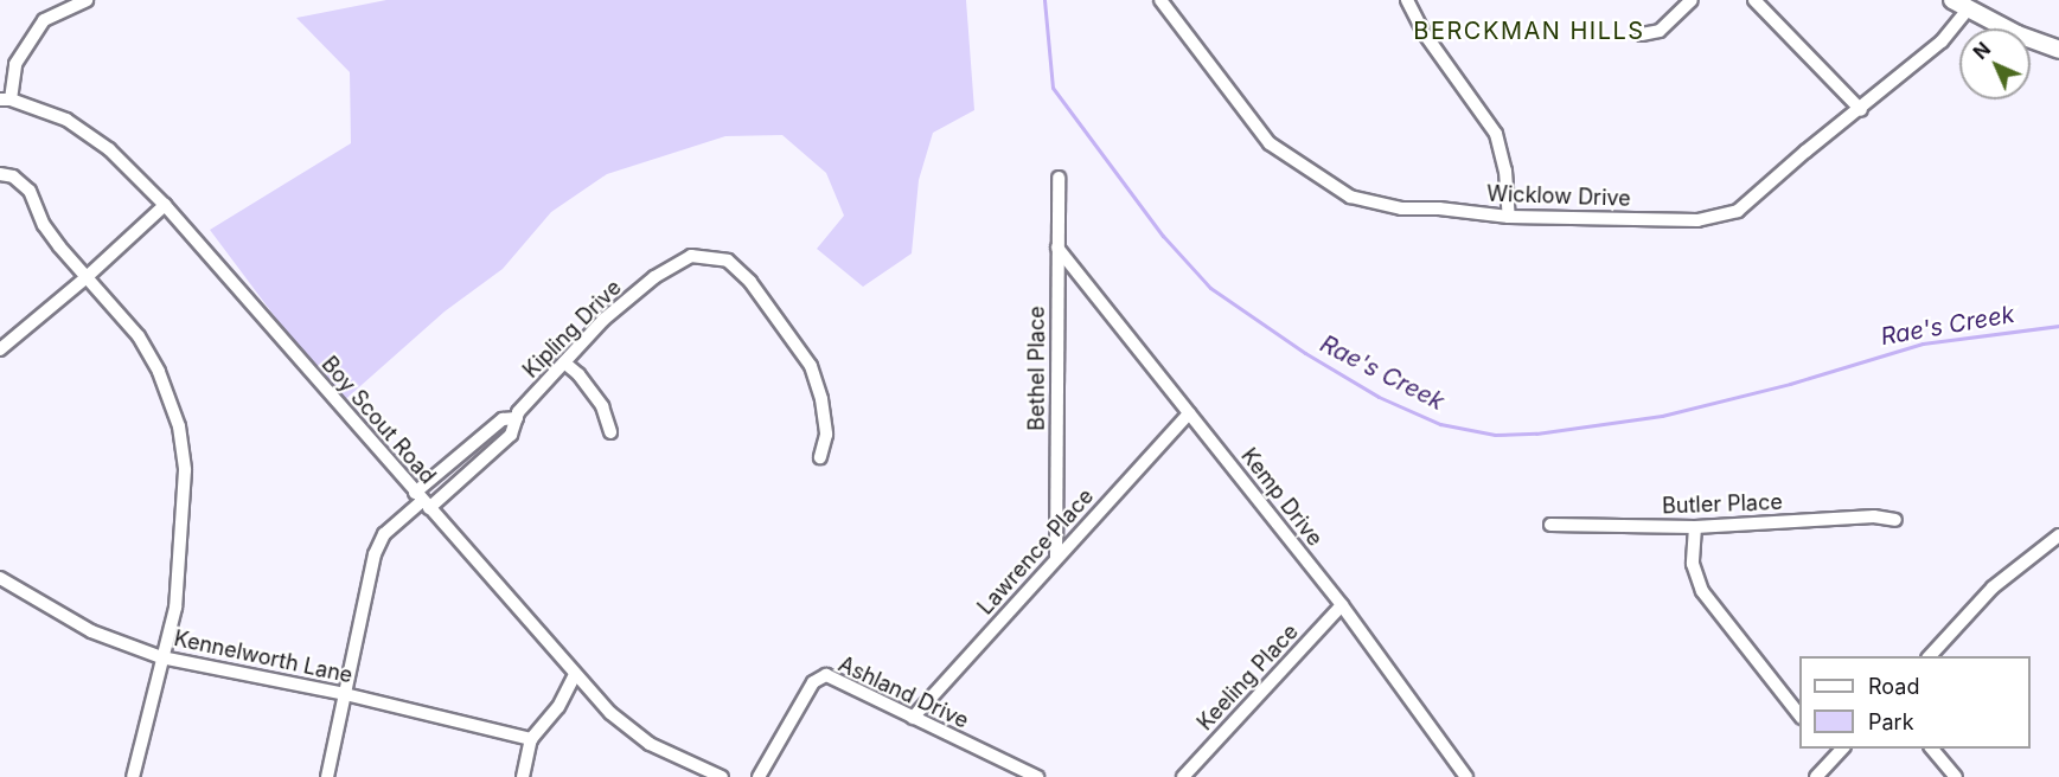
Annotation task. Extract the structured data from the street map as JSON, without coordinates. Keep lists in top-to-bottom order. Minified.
{"streets":{"street":["Wicklow Drive","Kipling Drive","Bethel Place","Boy Scout Road","Kemp Drive","Butler Place","Lawrence Place","Kennelworth Lane","Keeling Place","Ashland Drive"]},"crossings":[["Kipling Drive","Boy Scout Road"],["Kipling Drive","Kennelworth Lane"],["Bethel Place","Kemp Drive"],["Bethel Place","Lawrence Place"],["Kemp Drive","Lawrence Place"],["Kemp Drive","Keeling Place"],["Lawrence Place","Ashland Drive"]],"districts":["BERCKMAN HILLS"],"water":["Rae's Creek"],"legend":["Road","Park"],"north":"top left"}
